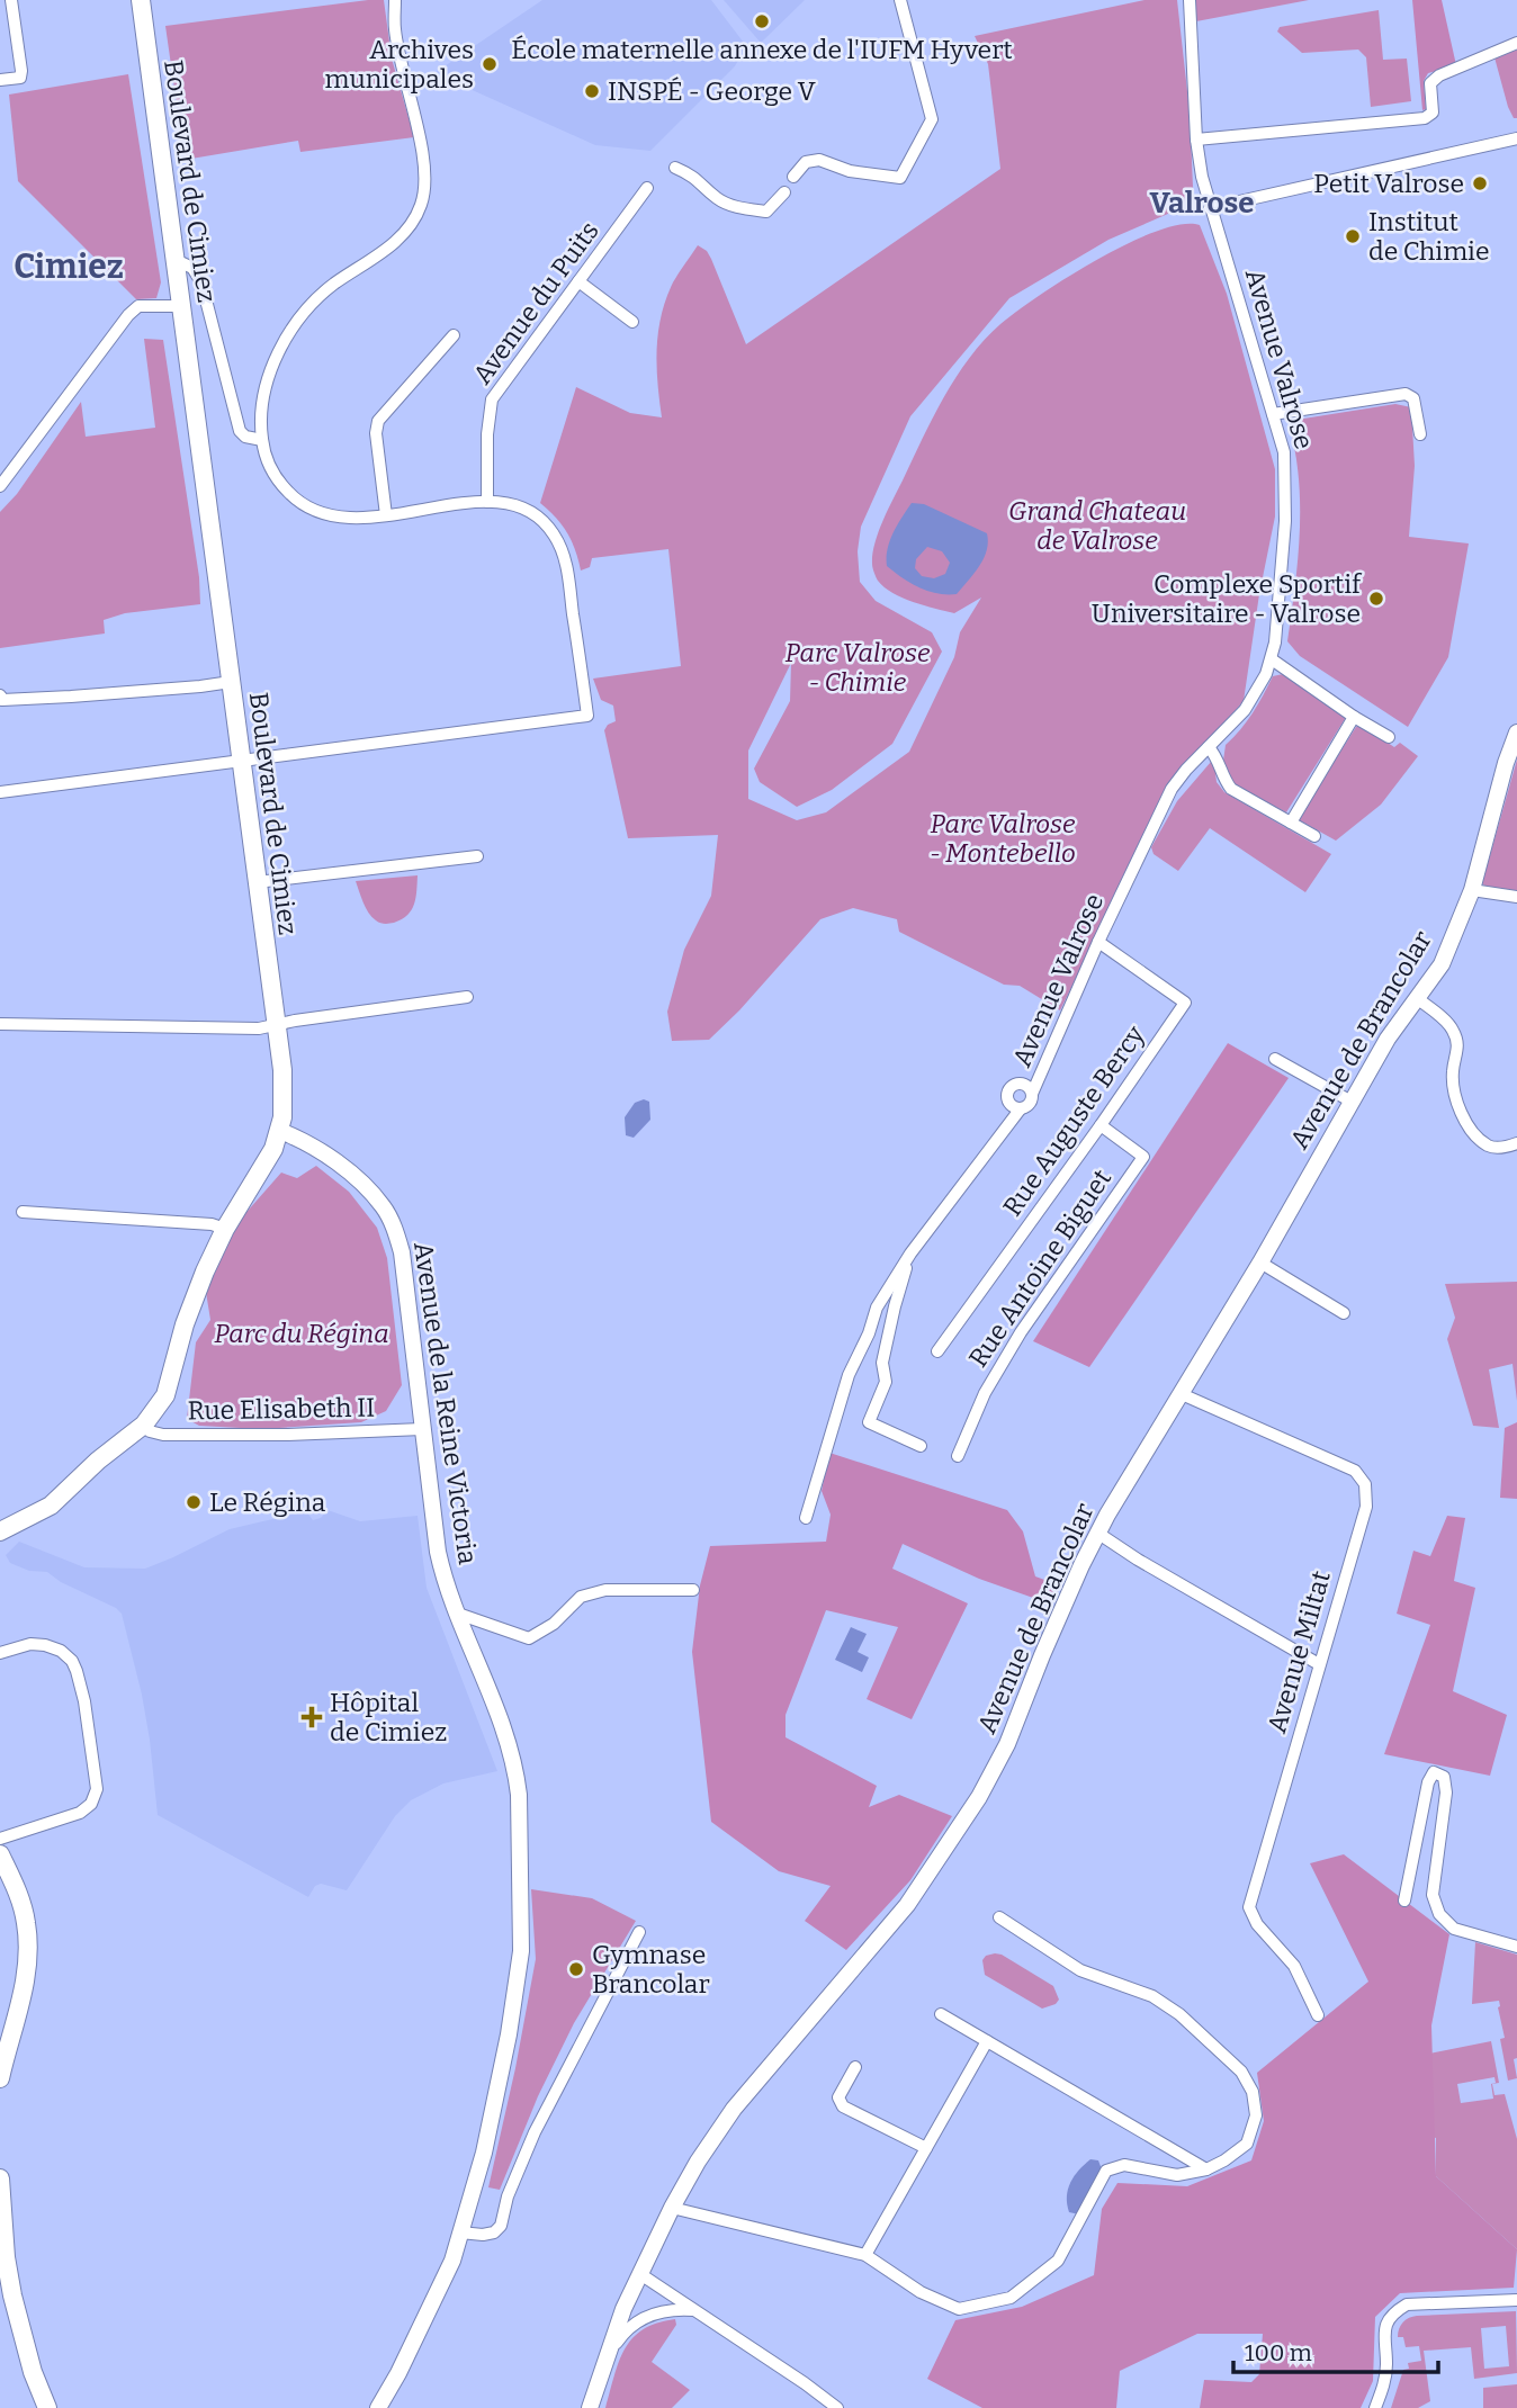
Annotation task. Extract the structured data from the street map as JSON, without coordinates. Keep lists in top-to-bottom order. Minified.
{"streets":{"main road":["Boulevard de Cimiez"],"street":["Avenue du Puits","Avenue Valrose","Avenue de Brancolar","Rue Auguste Bercy","Rue Antoine Biguet","Avenue de la Reine Victoria","Rue Elisabeth II","Avenue Miltat"]},"crossings":[["Boulevard de Cimiez","Avenue de la Reine Victoria"],["Boulevard de Cimiez","Rue Elisabeth II"],["Avenue Valrose","Rue Auguste Bercy"],["Avenue de Brancolar","Avenue Miltat"],["Rue Auguste Bercy","Rue Antoine Biguet"],["Avenue de la Reine Victoria","Rue Elisabeth II"]],"districts":["Valrose","Cimiez"],"parks":["Grand Chateau de Valrose","Parc Valrose - Chimie","Parc Valrose - Montebello","Parc du Régina"],"places":{"other":["École maternelle annexe de l'IUFM Hyvert","Archives municipales","INSPÉ - George V","Petit Valrose","Institut de Chimie","Complexe Sportif Universitaire - Valrose","Le Régina","Gymnase Brancolar"],"health":["Hôpital de Cimiez"]},"scale_bar":"100 m"}
